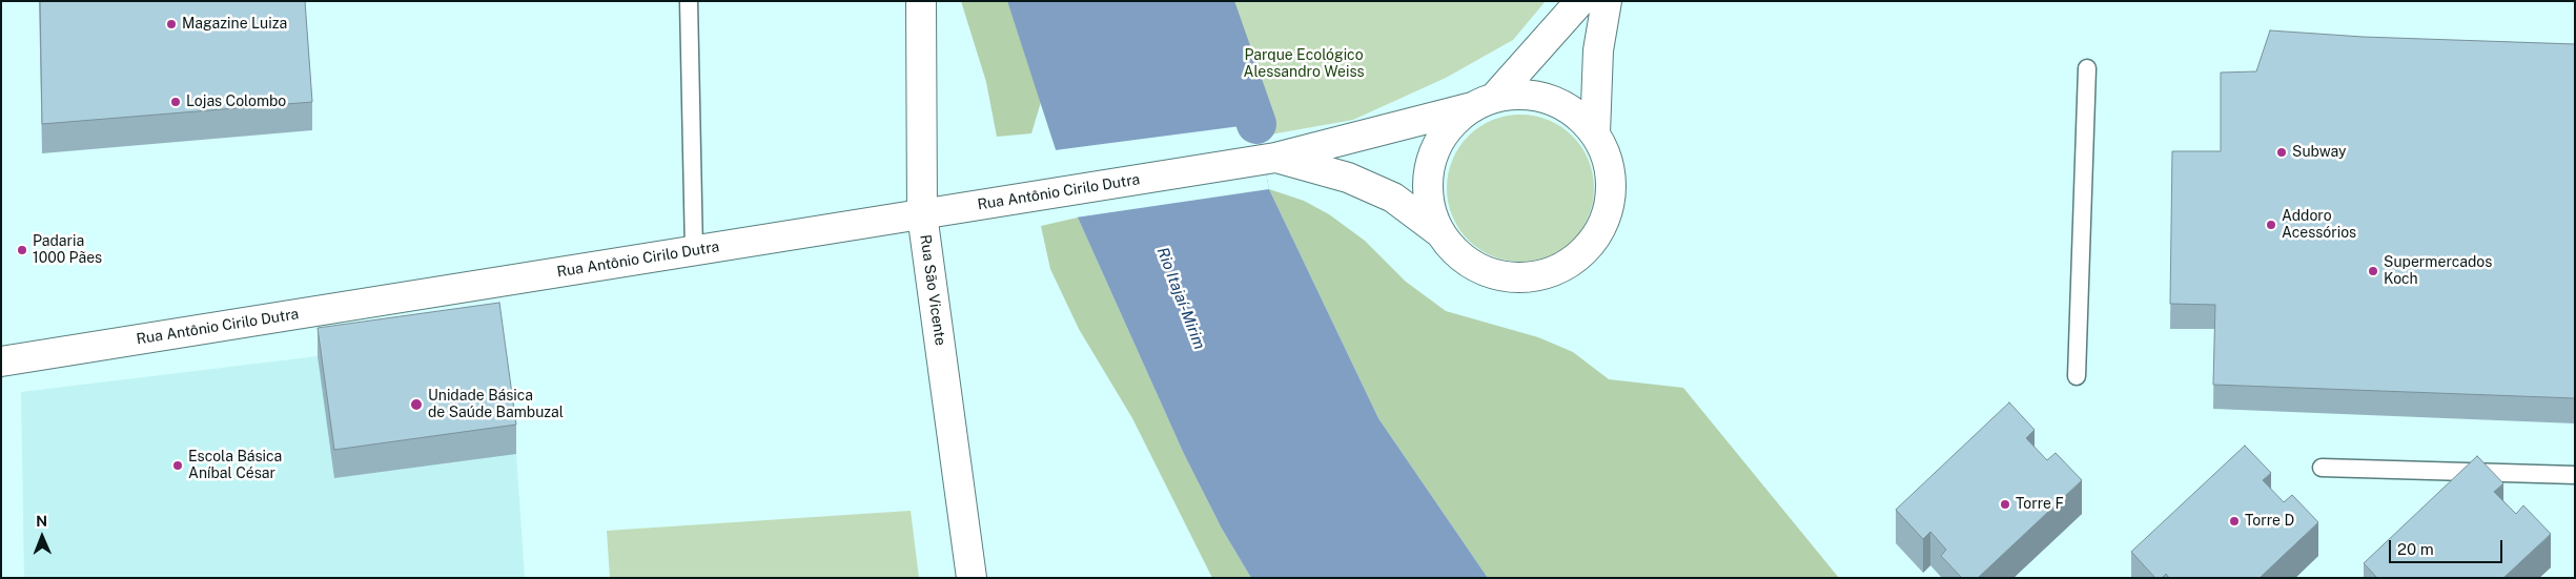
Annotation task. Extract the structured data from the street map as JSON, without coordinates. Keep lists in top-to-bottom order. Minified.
{"streets":{"main road":["Rua Antônio Cirilo Dutra","Rua São Vicente"]},"crossings":[["Rua Antônio Cirilo Dutra","Rua São Vicente"]],"water":["Rio Itajaí-Mirim"],"parks":["Parque Ecológico Alessandro Weiss"],"places":["Magazine Luiza","Lojas Colombo","Subway","Addoro Acessórios","Padaria 1000 Pães","Supermercados Koch","Unidade Básica de Saúde Bambuzal","Escola Básica Aníbal César","Torre F","Torre D"],"scale_bar":"20 m","north":"top"}
